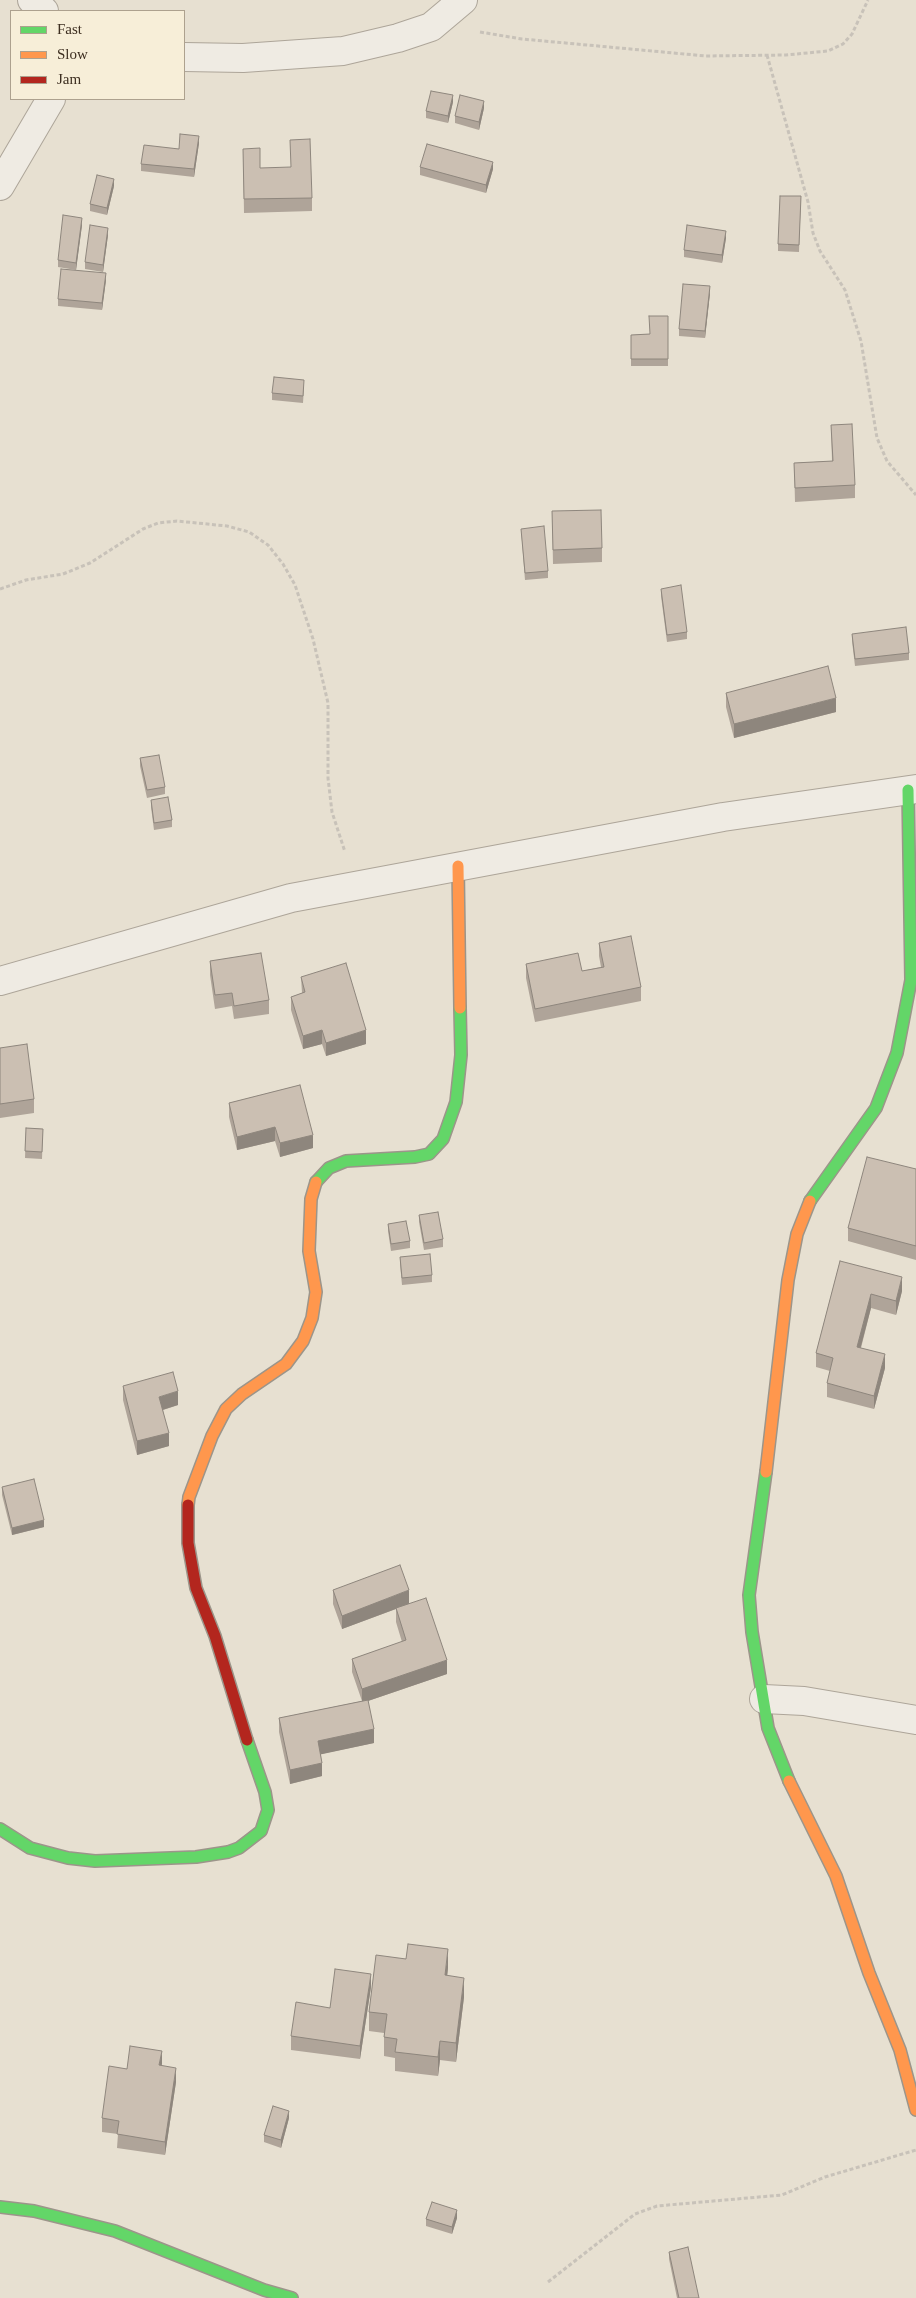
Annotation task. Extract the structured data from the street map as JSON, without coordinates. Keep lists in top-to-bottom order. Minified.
{"legend":["Fast","Slow","Jam"]}
